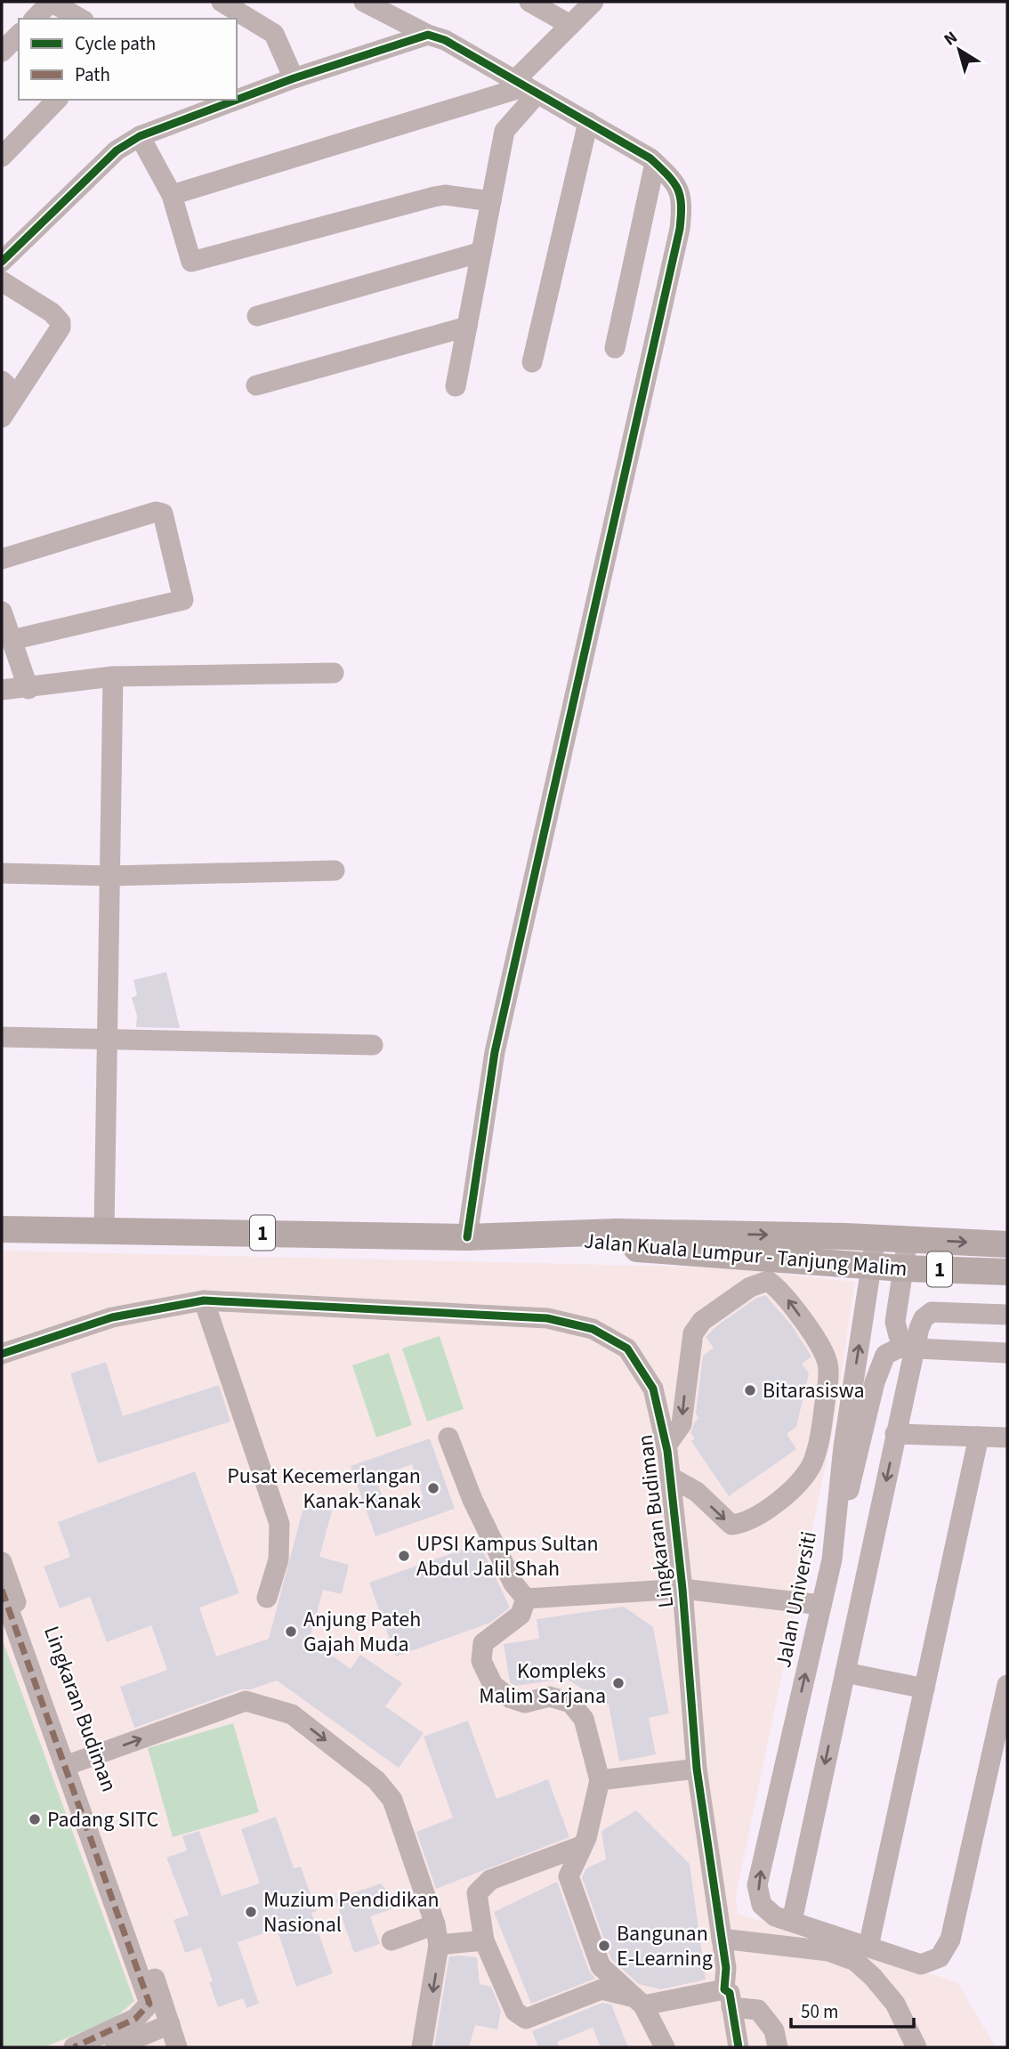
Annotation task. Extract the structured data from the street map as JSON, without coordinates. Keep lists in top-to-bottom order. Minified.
{"streets":{"main road":["1","Jalan Kuala Lumpur - Tanjung Malim"],"street":["Lingkaran Budiman","Jalan Universiti"]},"crossings":[["Jalan Kuala Lumpur - Tanjung Malim","Jalan Universiti"]],"places":["Bitarasiswa","Pusat Kecemerlangan Kanak-Kanak","UPSI Kampus Sultan Abdul Jalil Shah","Anjung Pateh Gajah Muda","Kompleks Malim Sarjana","Padang SITC","Muzium Pendidikan Nasional","Bangunan E-Learning"],"legend":["Cycle path","Path"],"scale_bar":"50 m","north":"top left"}
